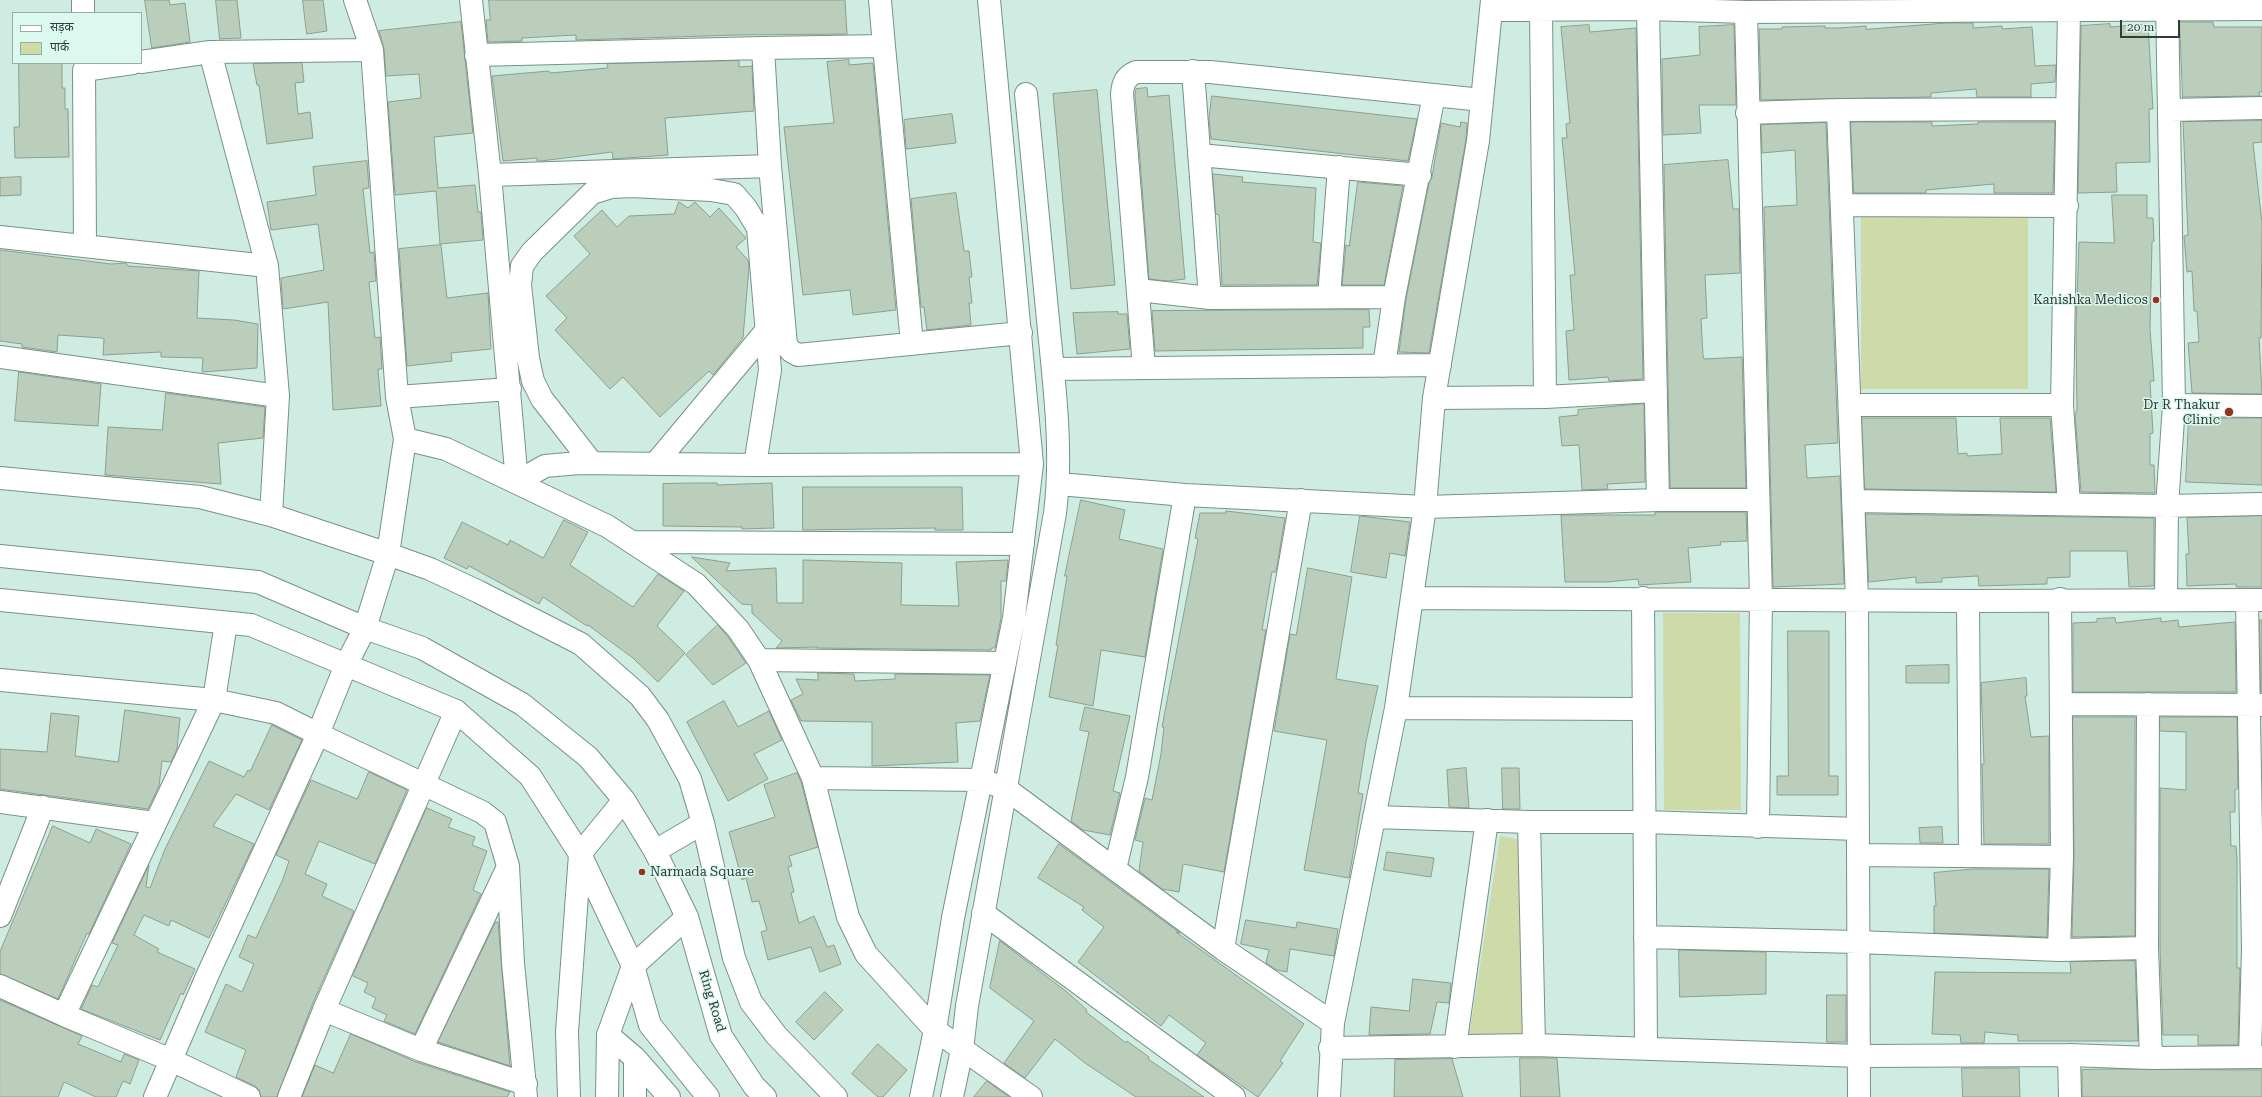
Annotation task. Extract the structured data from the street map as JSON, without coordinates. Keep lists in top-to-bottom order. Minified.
{"streets":{"street":["Ring Road"]},"places":["Kanishka Medicos","Dr R Thakur Clinic","Narmada Square"],"legend":["सड़क","पार्क"],"scale_bar":"20 m"}
